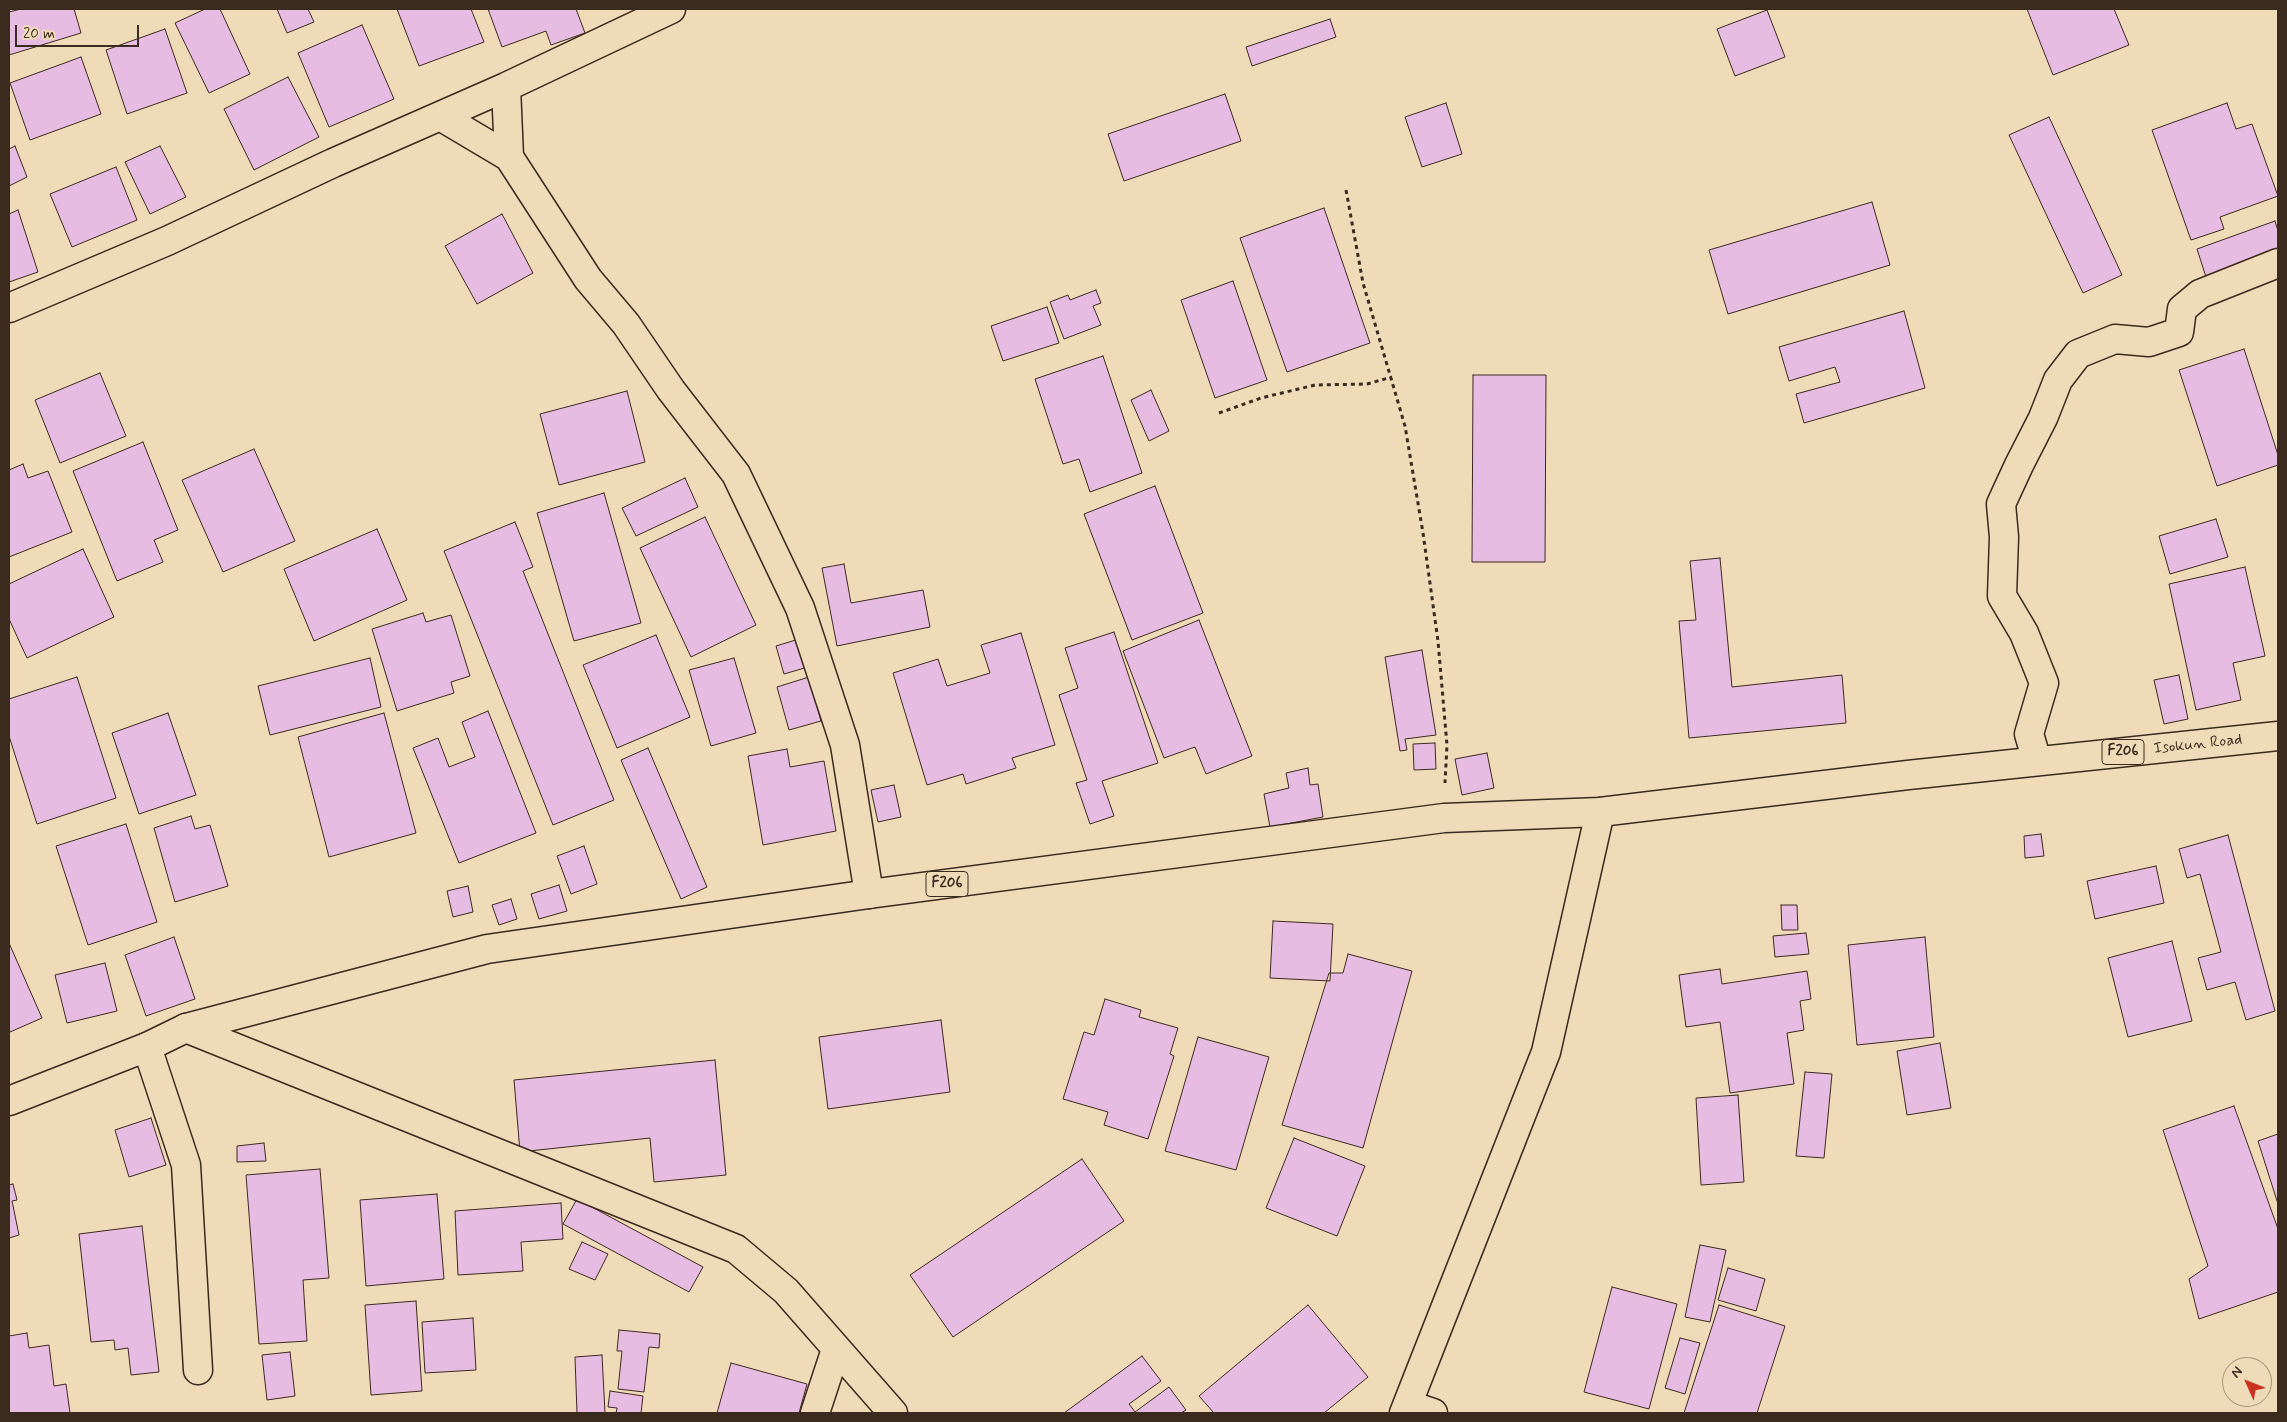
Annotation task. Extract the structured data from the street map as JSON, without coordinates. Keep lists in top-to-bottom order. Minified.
{"streets":{"street":["Isokun Road","F206"]},"crossings":[["Isokun Road","F206"]],"scale_bar":"20 m","north":"top left"}
